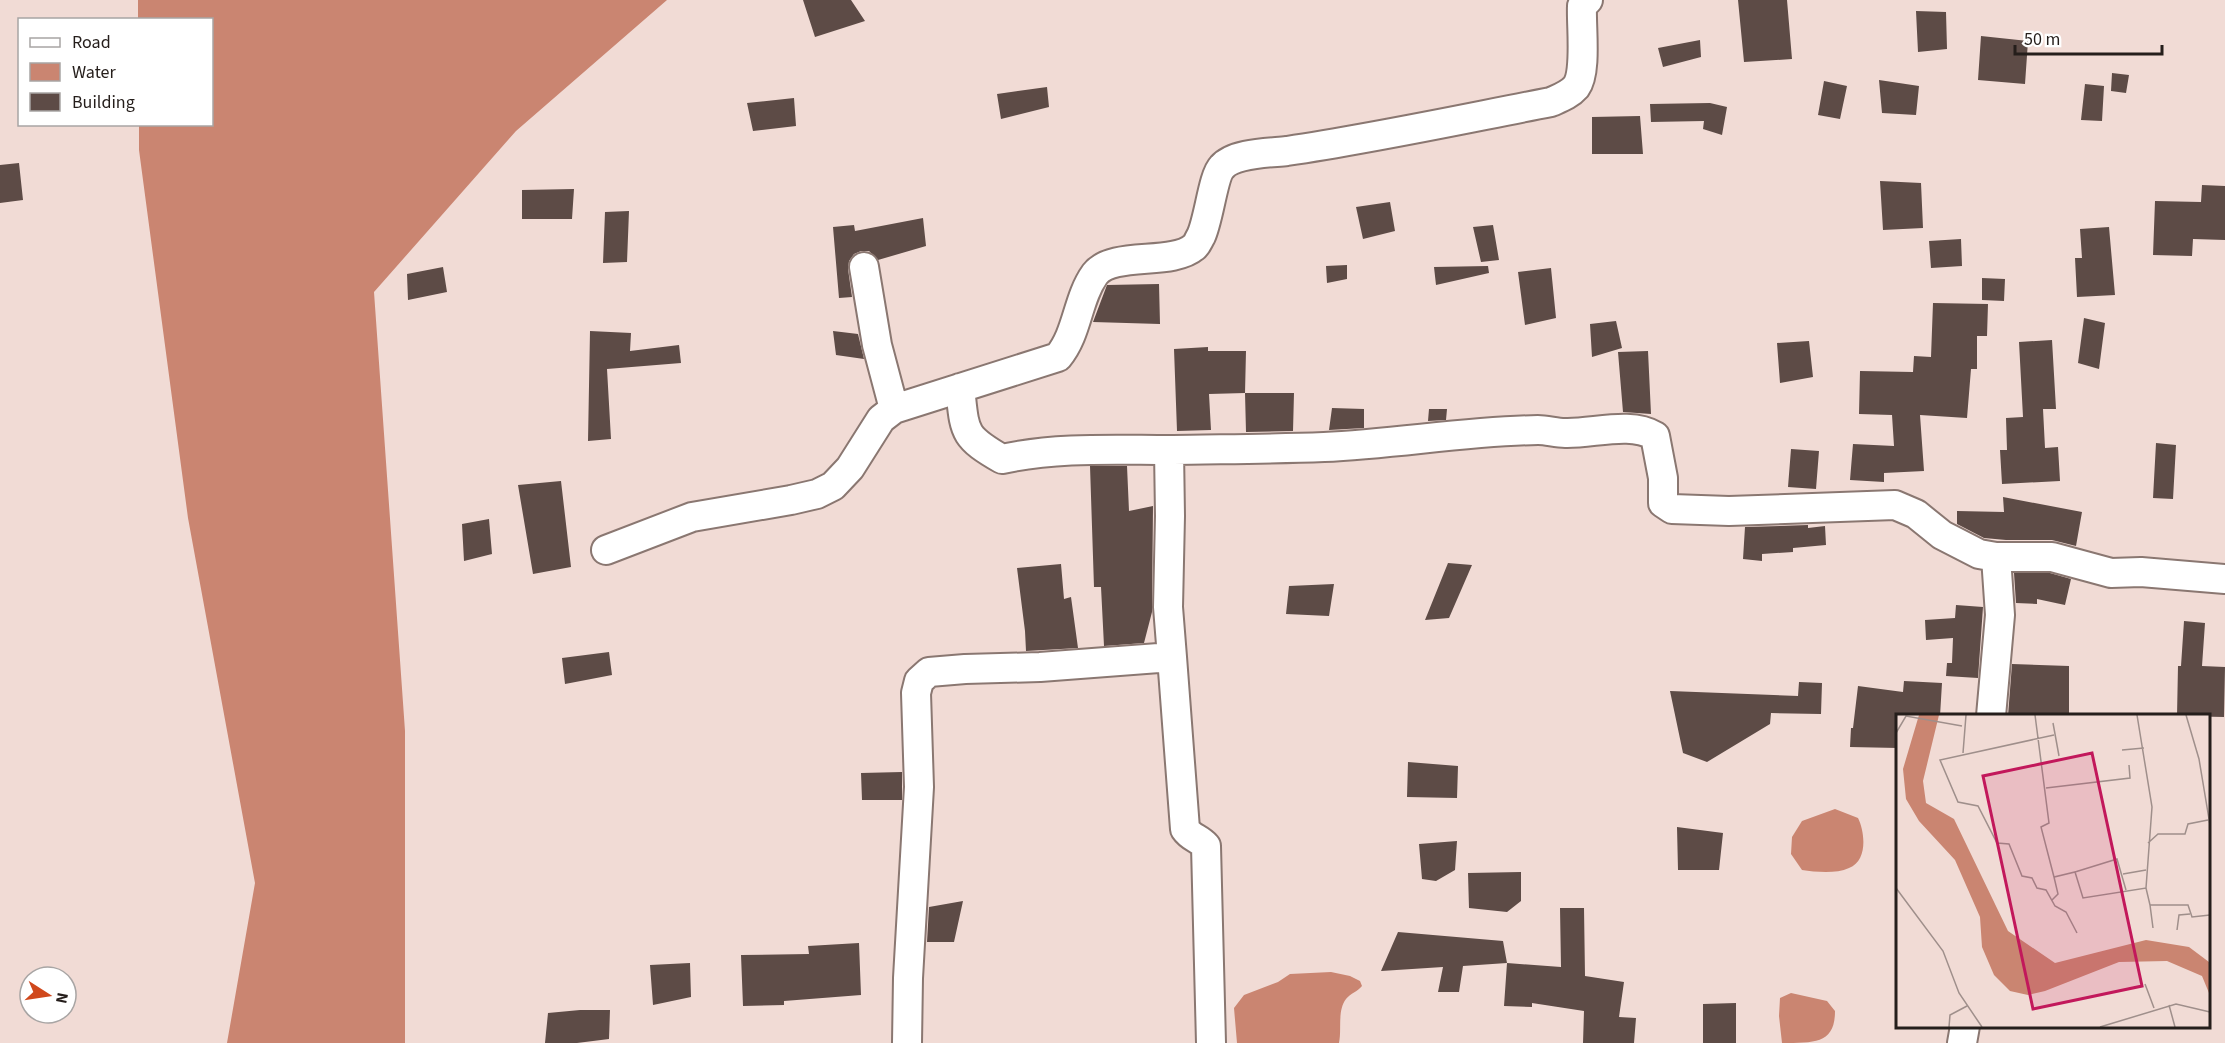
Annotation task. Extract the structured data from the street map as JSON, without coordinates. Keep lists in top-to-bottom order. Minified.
{"legend":["Road","Water","Building"],"scale_bar":"50 m","north":"right"}
